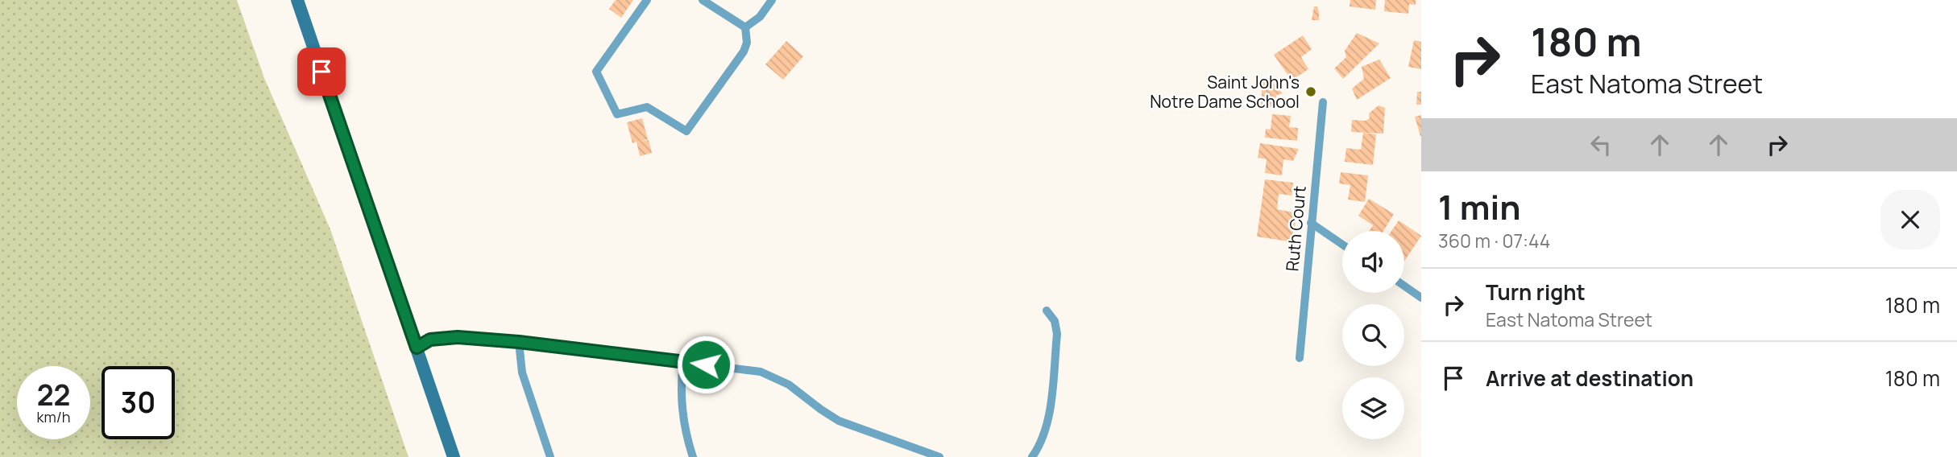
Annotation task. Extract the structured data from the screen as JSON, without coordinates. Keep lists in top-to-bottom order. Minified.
{"streets":{"street":["Ruth Court"]},"places":["Saint John's Notre Dame School"],"page":{"turn":["180 m","East Natoma Street"],"heading":["1 min","360 m · 07:44"],"list":[{"name":"Turn right","note":"East Natoma Street","value":"180 m"},{"name":"Arrive at destination","value":"180 m"}],"speed":"22 km/h","limit":"30"}}
